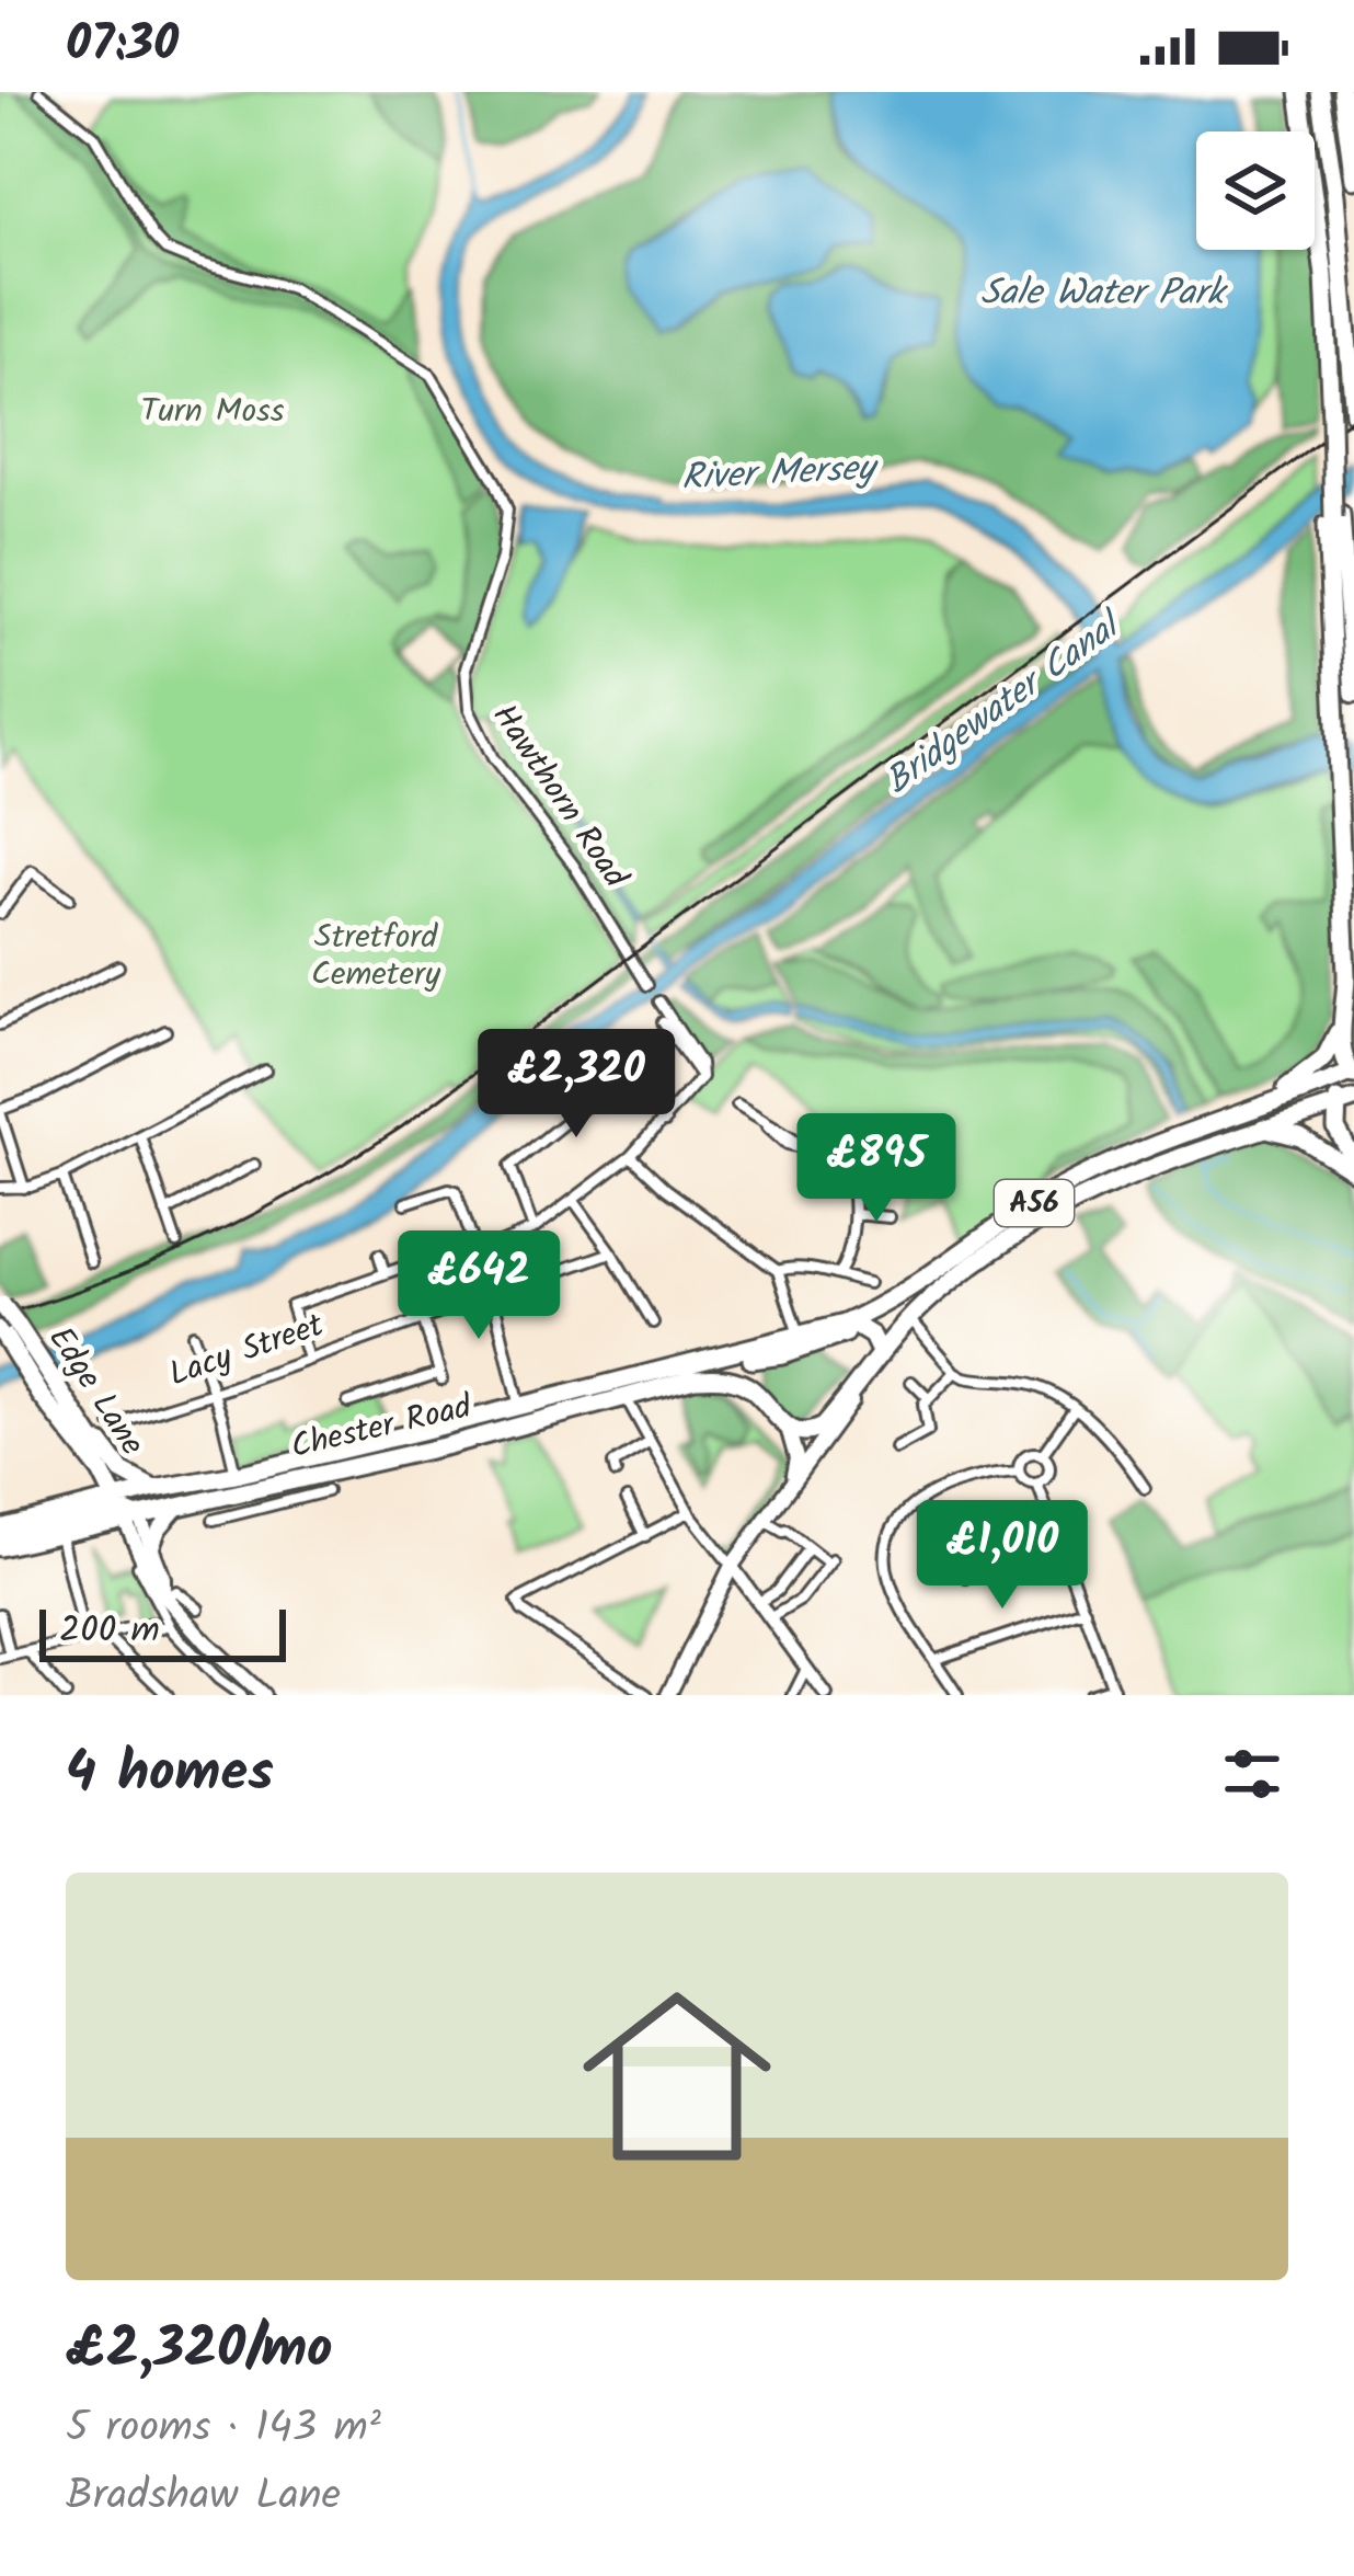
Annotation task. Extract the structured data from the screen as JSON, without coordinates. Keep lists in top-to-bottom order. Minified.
{"streets":{"highway":["A56","Edge Lane","Chester Road"],"street":["Hawthorn Road","Lacy Street"]},"crossings":[["A56","Edge Lane"],["A56","Chester Road"],["Edge Lane","Chester Road"]],"water":["Sale Water Park","River Mersey","Bridgewater Canal"],"parks":["Turn Moss","Stretford Cemetery"],"scale_bar":"200 m","page":{"status":"07:30","price":["£2,320","£895","£642","£1,010"],"scale":"200 m","heading":"4 homes","list":[{"name":"£2,320/mo","note":"5 rooms · 143 m² · Bradshaw Lane"}]}}
